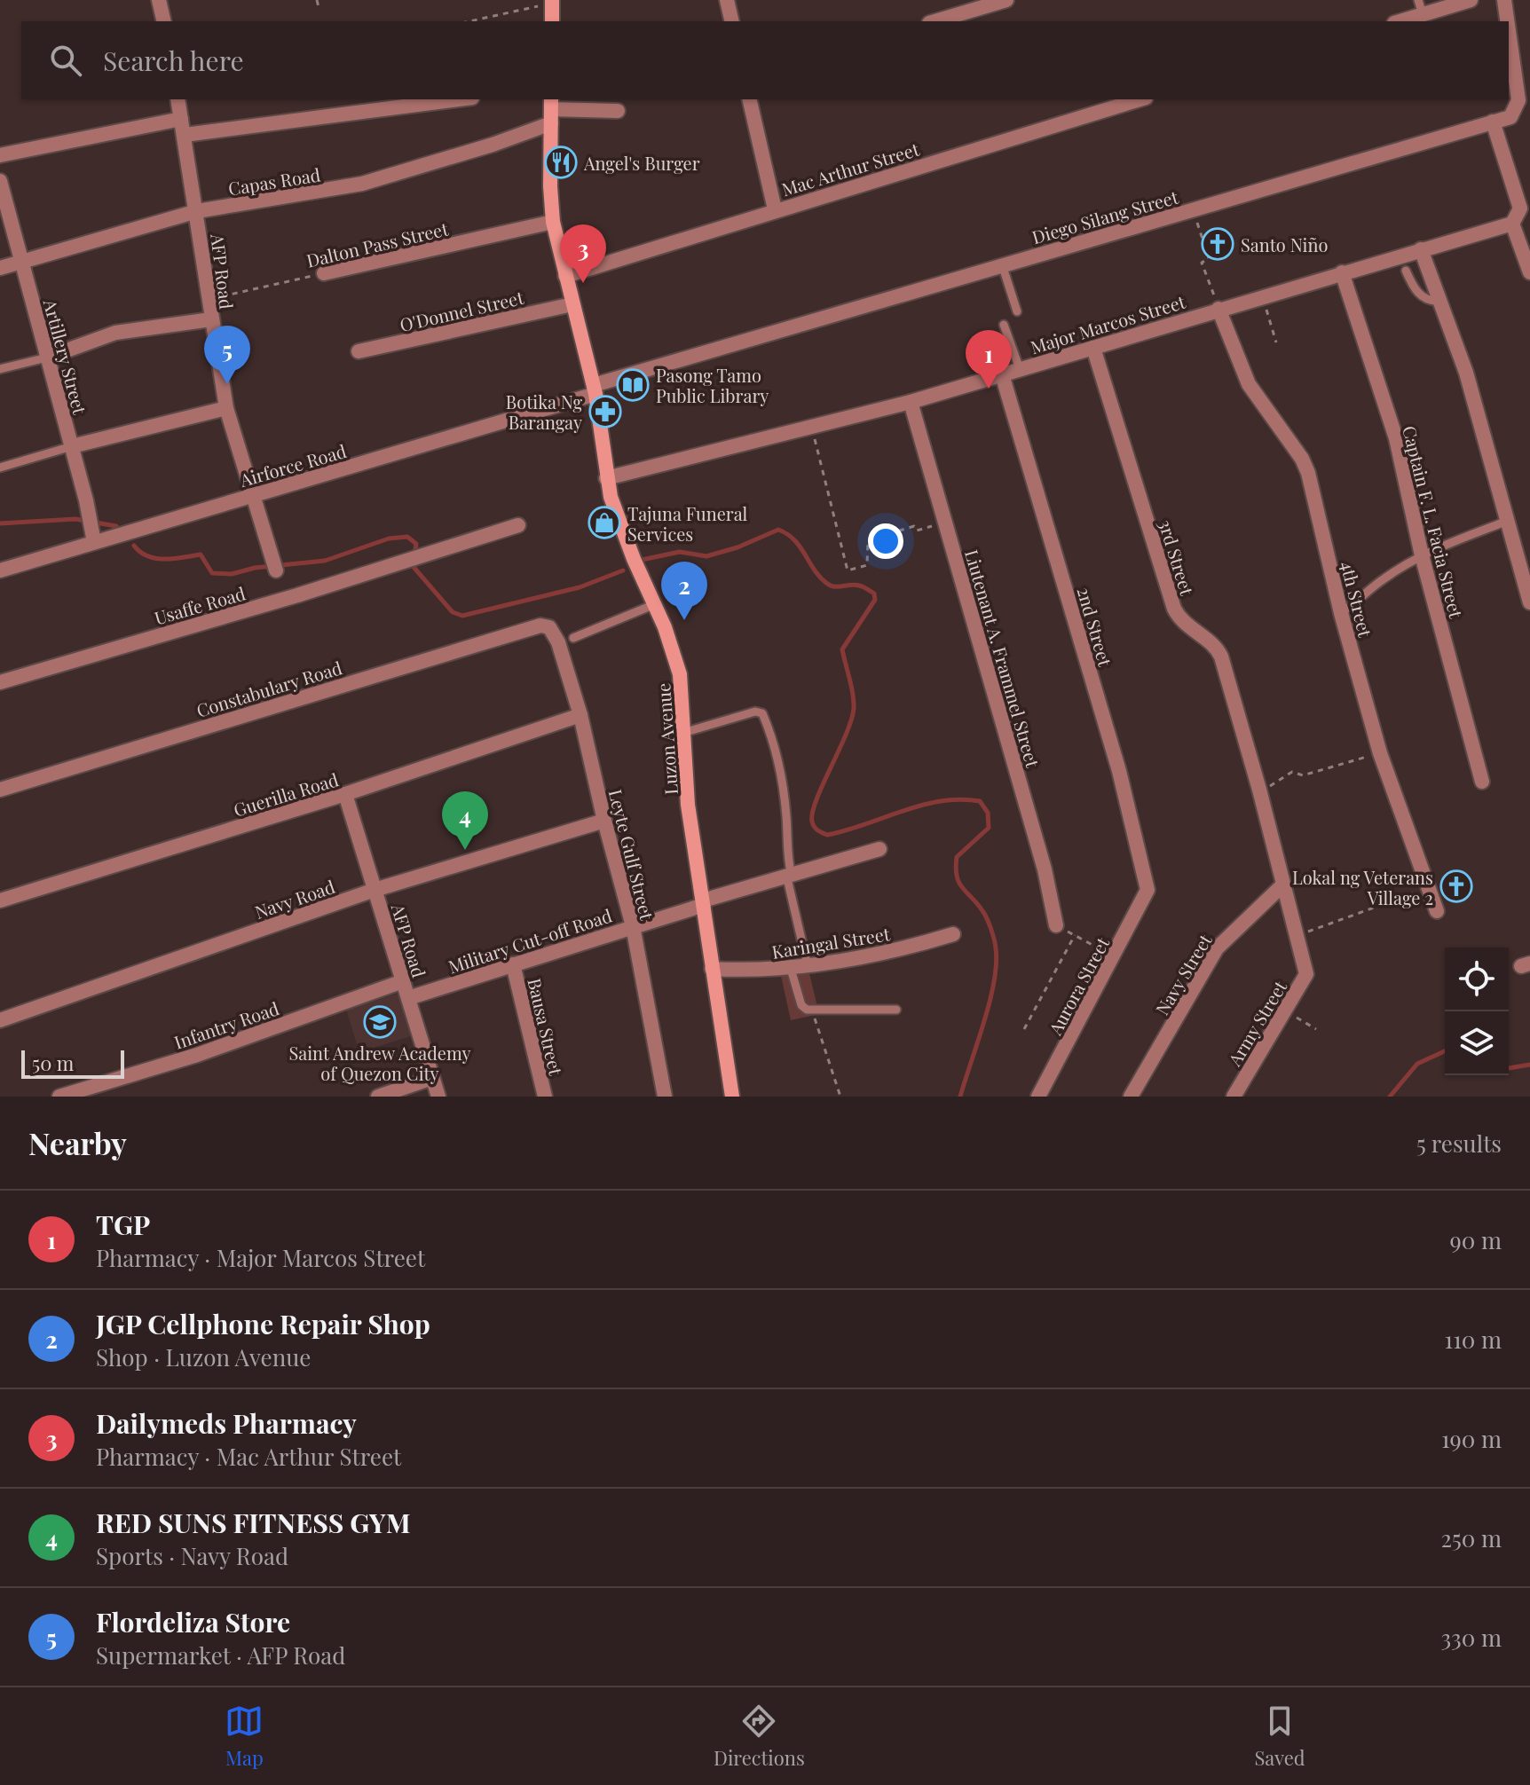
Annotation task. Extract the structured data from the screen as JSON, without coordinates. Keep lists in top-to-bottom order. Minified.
{"streets":{"main road":["Luzon Avenue"],"street":["Mac Arthur Street","Capas Road","Diego Silang Street","Dalton Pass Street","AFP Road","O'Donnel Street","Major Marcos Street","Artillery Street","Airforce Road","Captain F. L. Facia Street","3rd Street","4th Street","Usaffe Road","2nd Street","Liutenant A. Frammel Street","Constabulary Road","Guerilla Road","Leyte Gulf Street","Navy Road","Military Cut-off Road","Karingal Street","Navy Street","Aurora Street","Army Street","Infantry Road","Bausa Street"]},"crossings":[["Mac Arthur Street","Luzon Avenue"],["Capas Road","AFP Road"],["Capas Road","Artillery Street"],["Capas Road","Luzon Avenue"],["Diego Silang Street","Airforce Road"],["Diego Silang Street","Luzon Avenue"],["Dalton Pass Street","AFP Road"],["Dalton Pass Street","Luzon Avenue"],["AFP Road","Airforce Road"],["AFP Road","Guerilla Road"],["AFP Road","Navy Road"],["AFP Road","Military Cut-off Road"],["AFP Road","Infantry Road"],["O'Donnel Street","Luzon Avenue"],["Major Marcos Street","Captain F. L. Facia Street"],["Major Marcos Street","3rd Street"],["Major Marcos Street","4th Street"],["Major Marcos Street","2nd Street"],["Major Marcos Street","Liutenant A. Frammel Street"],["Major Marcos Street","Luzon Avenue"],["Artillery Street","Airforce Road"],["Airforce Road","Luzon Avenue"],["3rd Street","Navy Street"],["3rd Street","Army Street"],["2nd Street","Aurora Street"],["Constabulary Road","Leyte Gulf Street"],["Luzon Avenue","Military Cut-off Road"],["Luzon Avenue","Karingal Street"],["Guerilla Road","Leyte Gulf Street"],["Leyte Gulf Street","Navy Road"],["Leyte Gulf Street","Military Cut-off Road"],["Military Cut-off Road","Bausa Street"],["Navy Street","Army Street"]],"places":{"restaurant":["Angel's Burger"],"church":["Santo Niño","Lokal ng Veterans Village 2"],"library":["Pasong Tamo Public Library"],"pharmacy":["Botika Ng Barangay"],"shop":["Tajuna Funeral Services"],"school or university":["Saint Andrew Academy of Quezon City"]},"scale_bar":"50 m","page":{"search":"Search here","pins":["3","5","1","2","4"],"scale":"50 m","heading":["Nearby","5 results"],"list":[{"mark":"1","name":"TGP","note":"Pharmacy · Major Marcos Street","value":"90 m"},{"mark":"2","name":"JGP Cellphone Repair Shop","note":"Shop · Luzon Avenue","value":"110 m"},{"mark":"3","name":"Dailymeds Pharmacy","note":"Pharmacy · Mac Arthur Street","value":"190 m"},{"mark":"4","name":"RED SUNS FITNESS GYM","note":"Sports · Navy Road","value":"250 m"},{"mark":"5","name":"Flordeliza Store","note":"Supermarket · AFP Road","value":"330 m"}],"nav":["Map","Directions","Saved"]}}
